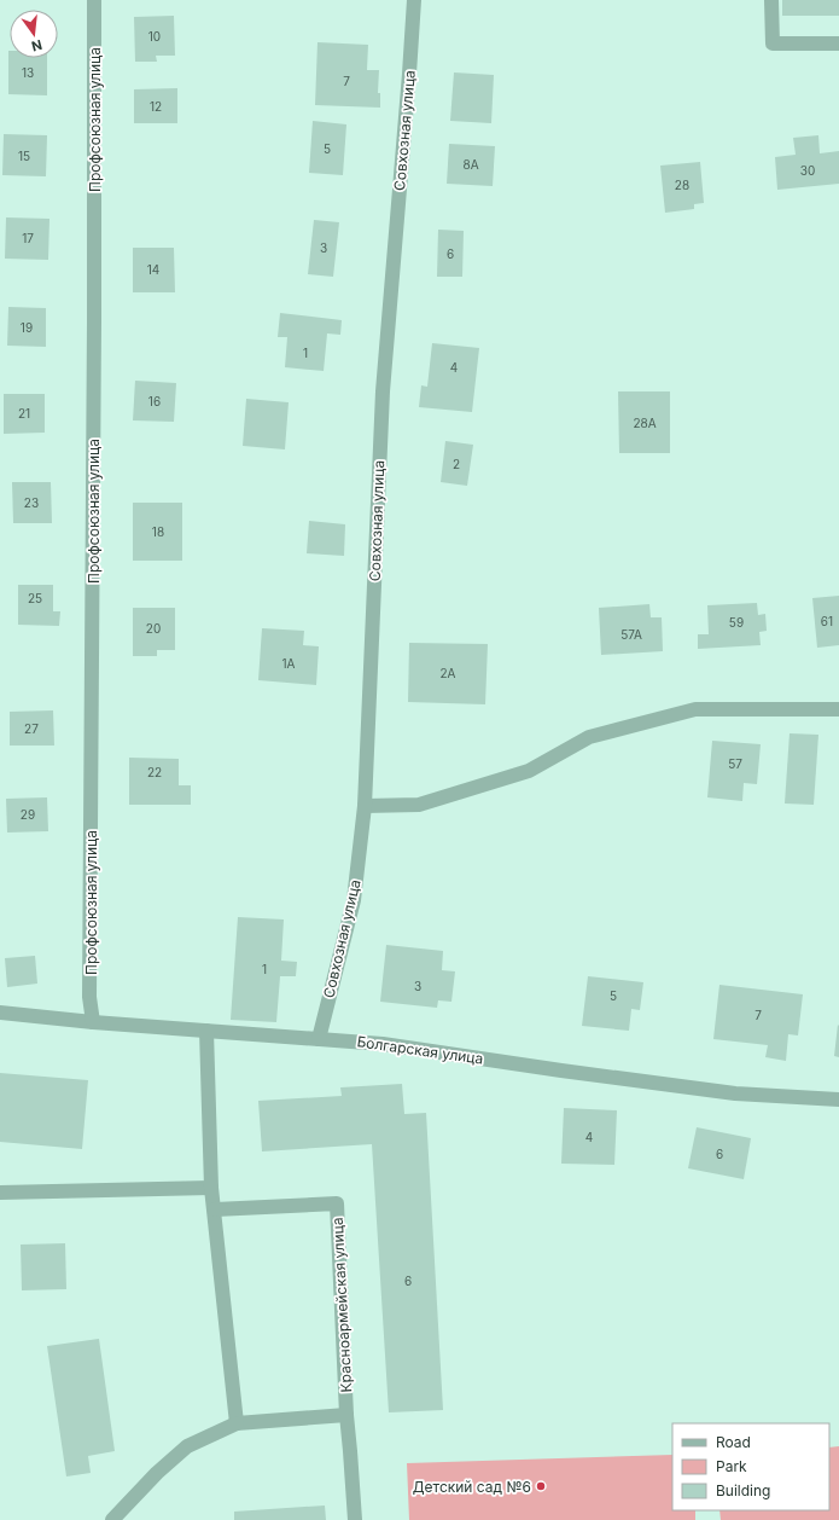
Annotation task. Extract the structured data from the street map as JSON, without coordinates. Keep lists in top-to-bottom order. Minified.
{"streets":{"street":["Профсоюзная улица","Совхозная улица","Болгарская улица","Красноармейская улица"]},"crossings":[["Профсоюзная улица","Болгарская улица"],["Совхозная улица","Болгарская улица"]],"places":["Детский сад №6"],"house_numbers":["10","13","7","12","5","15","8А","30","28","17","3","6","14","19","1","4","16","21","28А","2","23","18","25","61","59","20","57А","1А","2А","27","57","22","29","1","3","5","7","4","6","6"],"legend":["Road","Park","Building"],"north":"bottom"}
